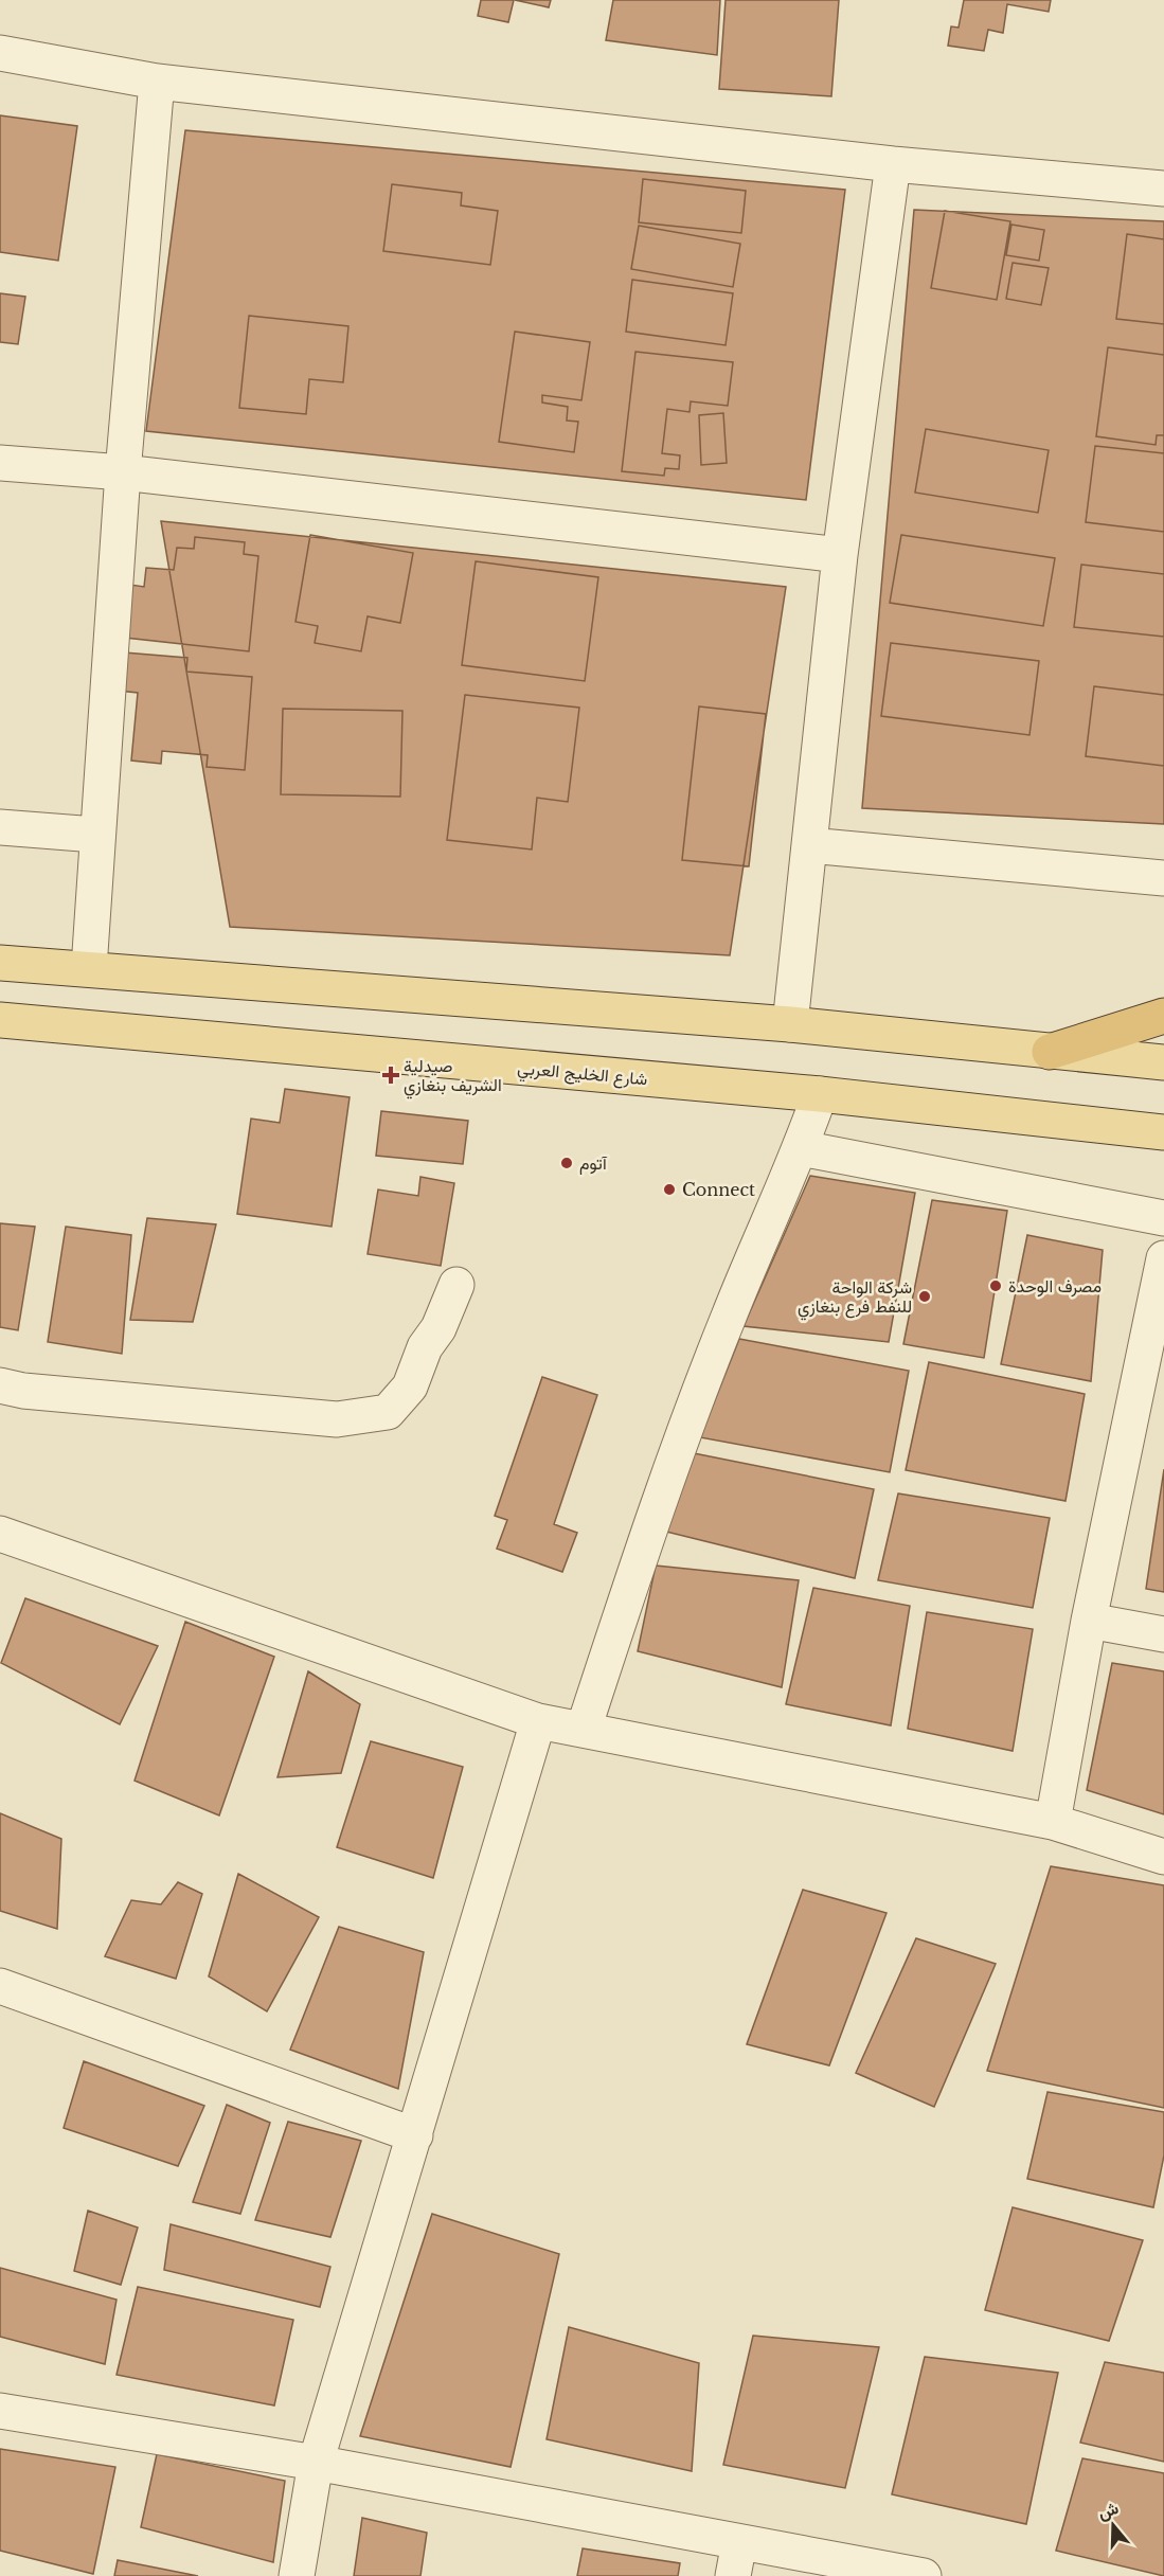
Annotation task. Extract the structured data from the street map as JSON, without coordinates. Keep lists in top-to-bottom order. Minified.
{"streets":{"main road":["شارع الخليج العربي"]},"places":{"health":["صيدلية الشريف بنغازي"],"other":["آتوم","Connect","مصرف الوحدة","شركة الواحة للنفط فرع بنغازي"]},"north":"top"}
